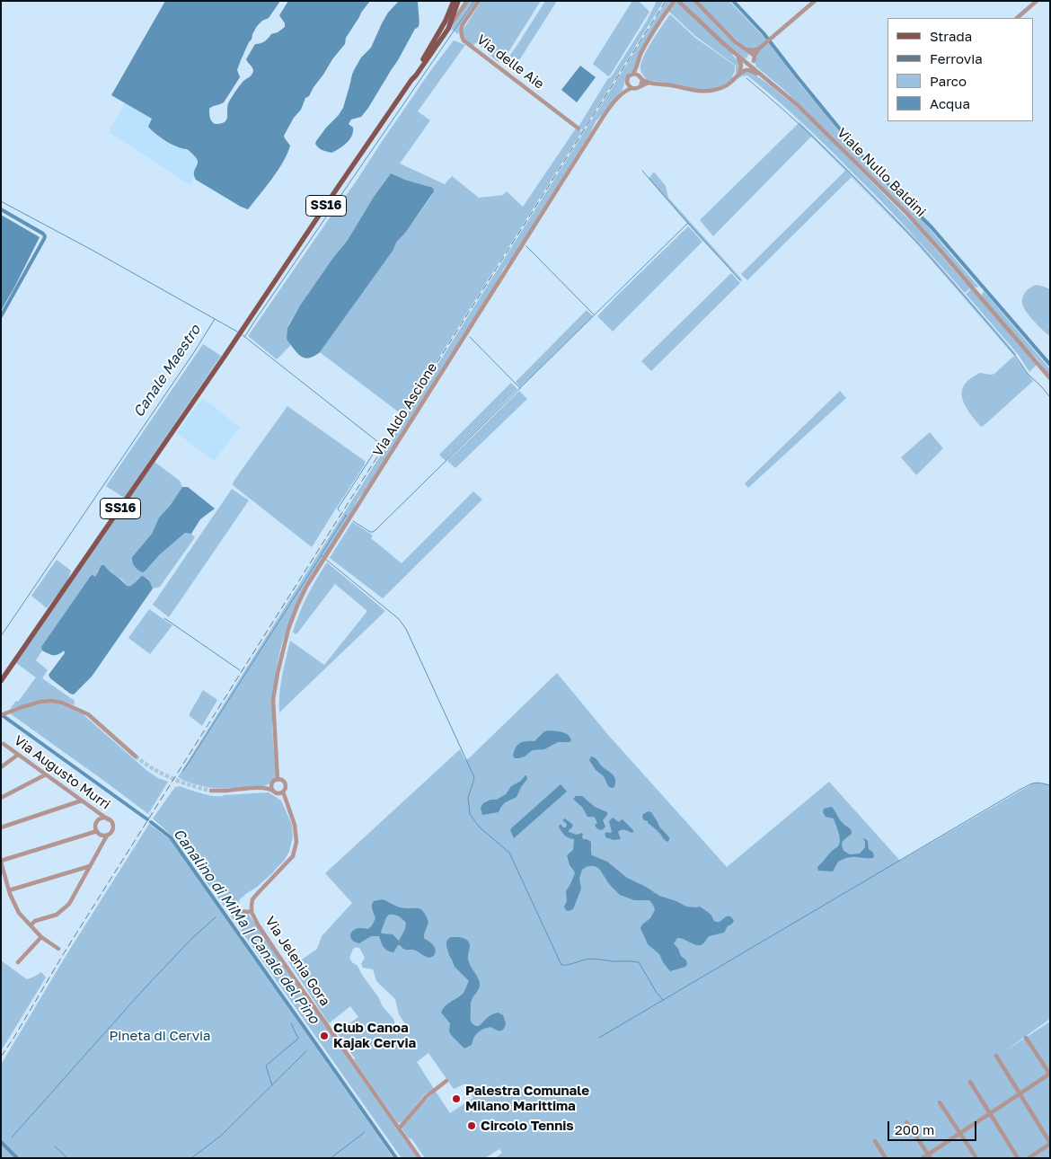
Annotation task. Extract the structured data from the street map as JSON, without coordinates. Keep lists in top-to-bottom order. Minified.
{"streets":{"main road":["SS16"],"street":["Via delle Aie","Viale Nullo Baldini","Via Aldo Ascione","Via Augusto Murri","Via Jelenia Gora"]},"water":["Canale Maestro","Canalino di MiMa | Canale del Pino"],"parks":["Pineta di Cervia"],"places":["Club Canoa Kajak Cervia","Palestra Comunale Milano Marittima","Circolo Tennis"],"legend":["Strada","Ferrovia","Parco","Acqua"],"scale_bar":"200 m"}
